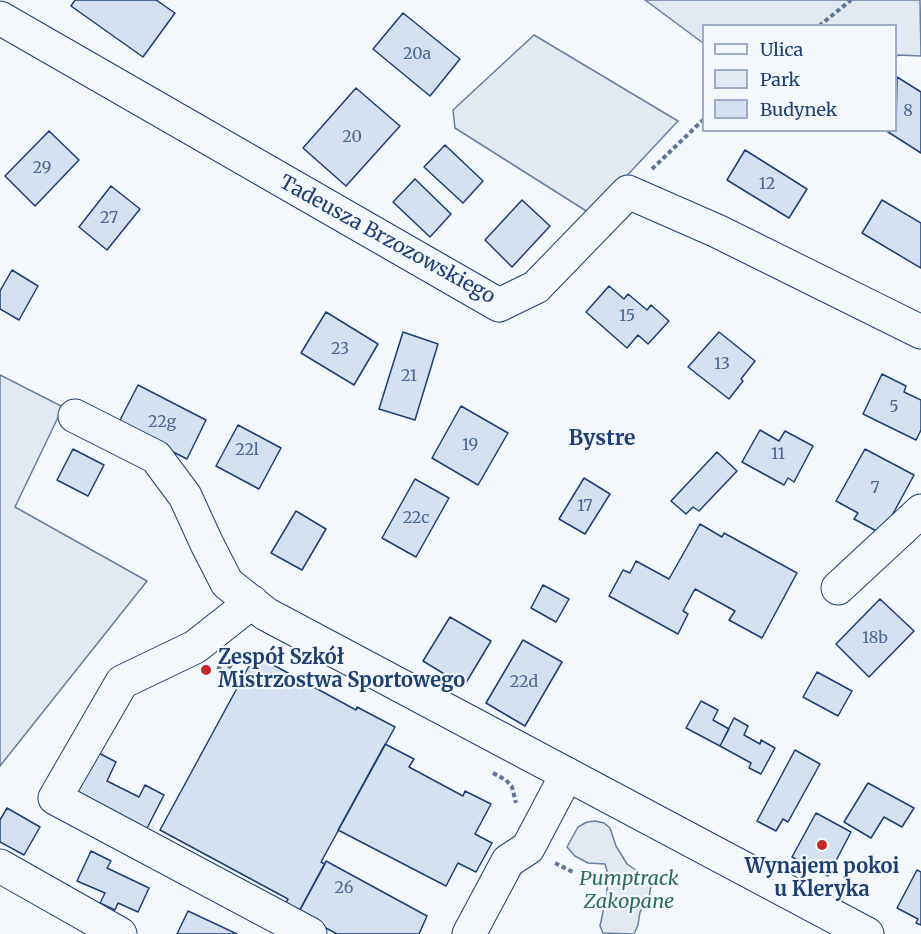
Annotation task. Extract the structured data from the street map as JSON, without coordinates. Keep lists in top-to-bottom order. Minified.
{"streets":{"street":["Tadeusza Brzozowskiego"]},"districts":["Bystre"],"parks":["Pumptrack Zakopane"],"places":["Zespół Szkół Mistrzostwa Sportowego","Wynajem pokoi u Kleryka"],"house_numbers":["20a","8","20","29","12","27","15","23","13","21","5","22g","19","22l","11","7","17","22c","18b","22d","26"],"legend":["Ulica","Park","Budynek"]}
